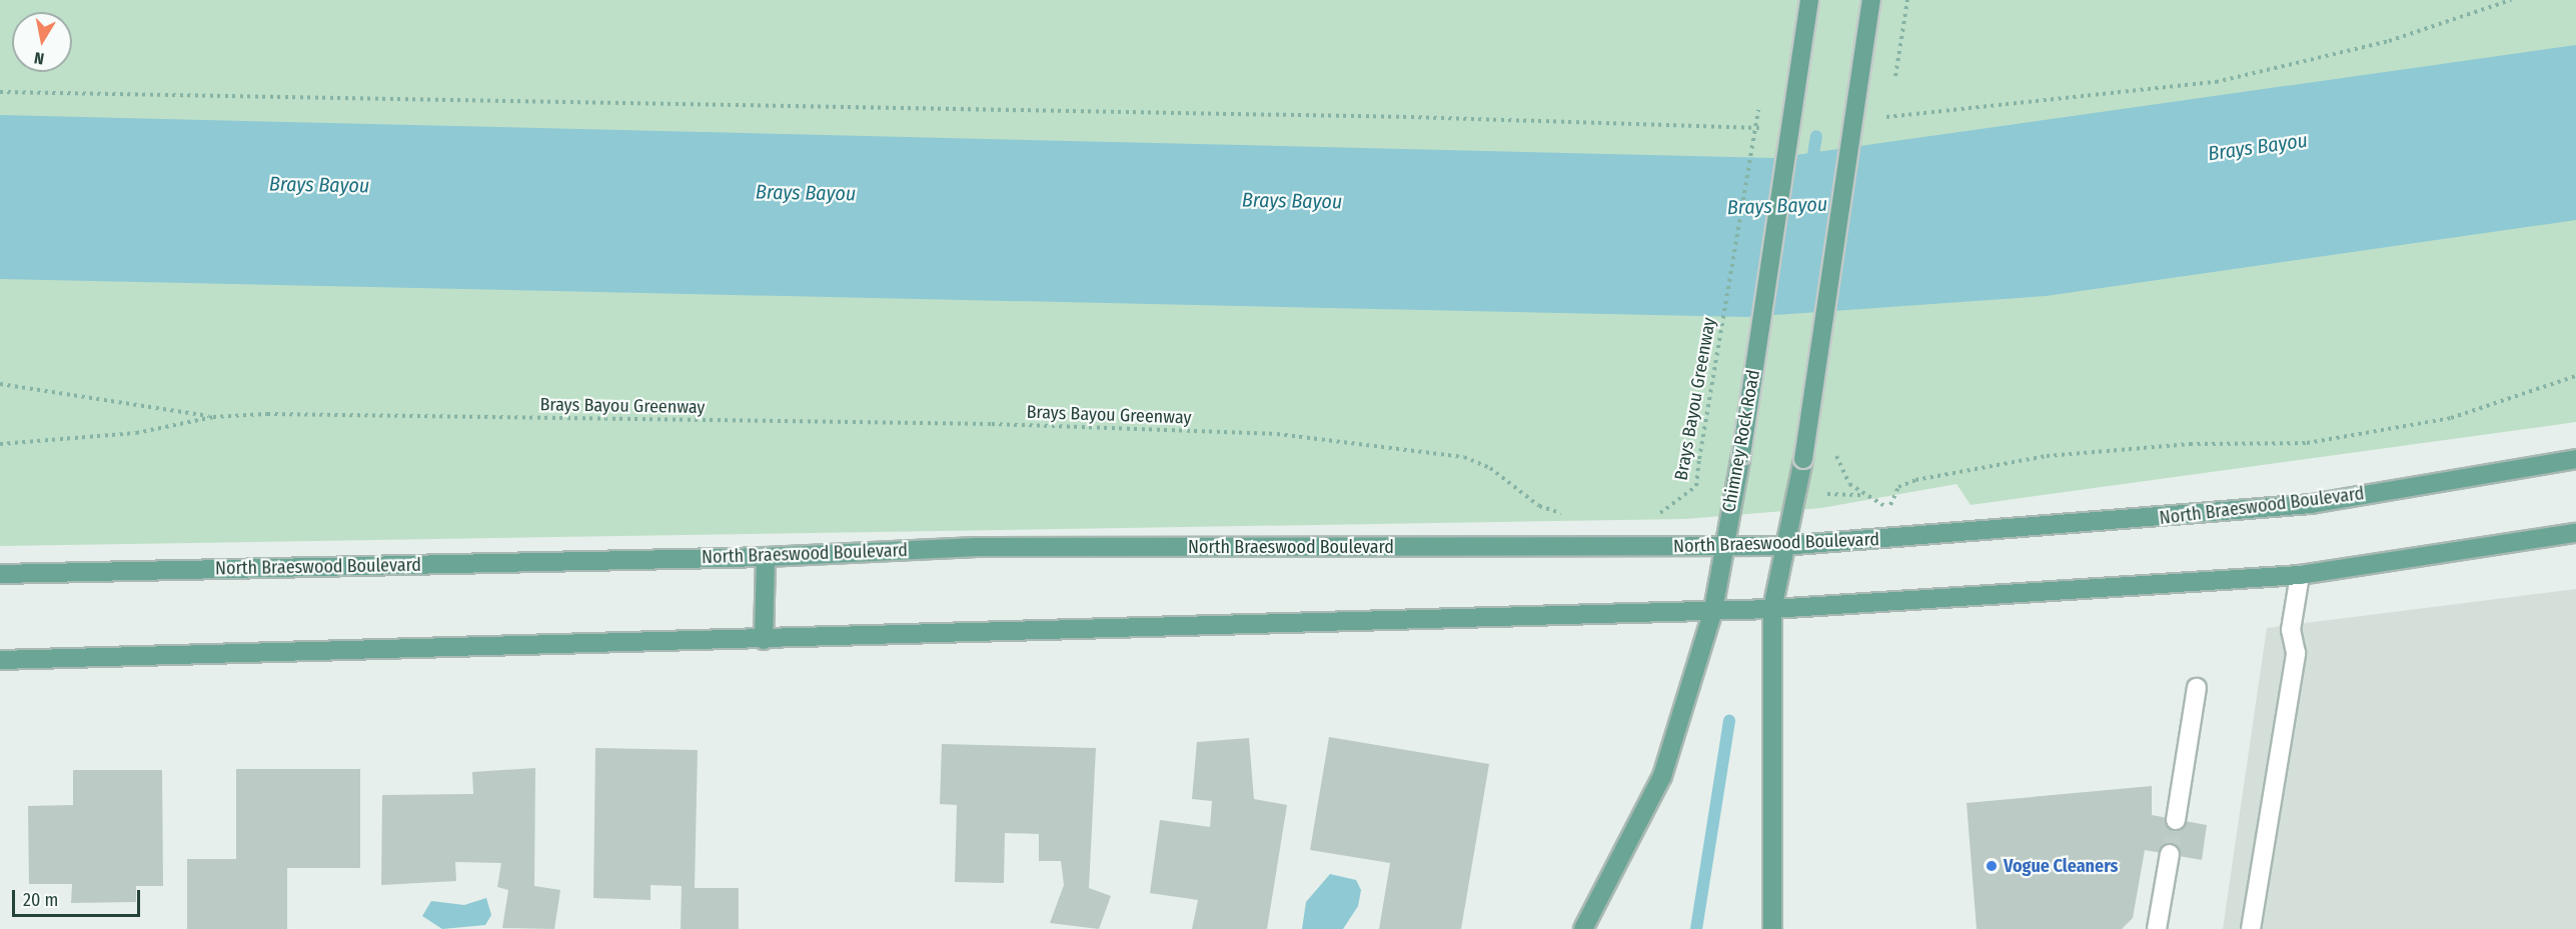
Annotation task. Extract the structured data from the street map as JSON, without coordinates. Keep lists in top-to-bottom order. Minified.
{"streets":{"main road":["Chimney Rock Road","North Braeswood Boulevard"],"path":["Brays Bayou Greenway"]},"crossings":[["Chimney Rock Road","North Braeswood Boulevard"]],"water":["Brays Bayou"],"places":["Vogue Cleaners"],"scale_bar":"20 m","north":"bottom"}
